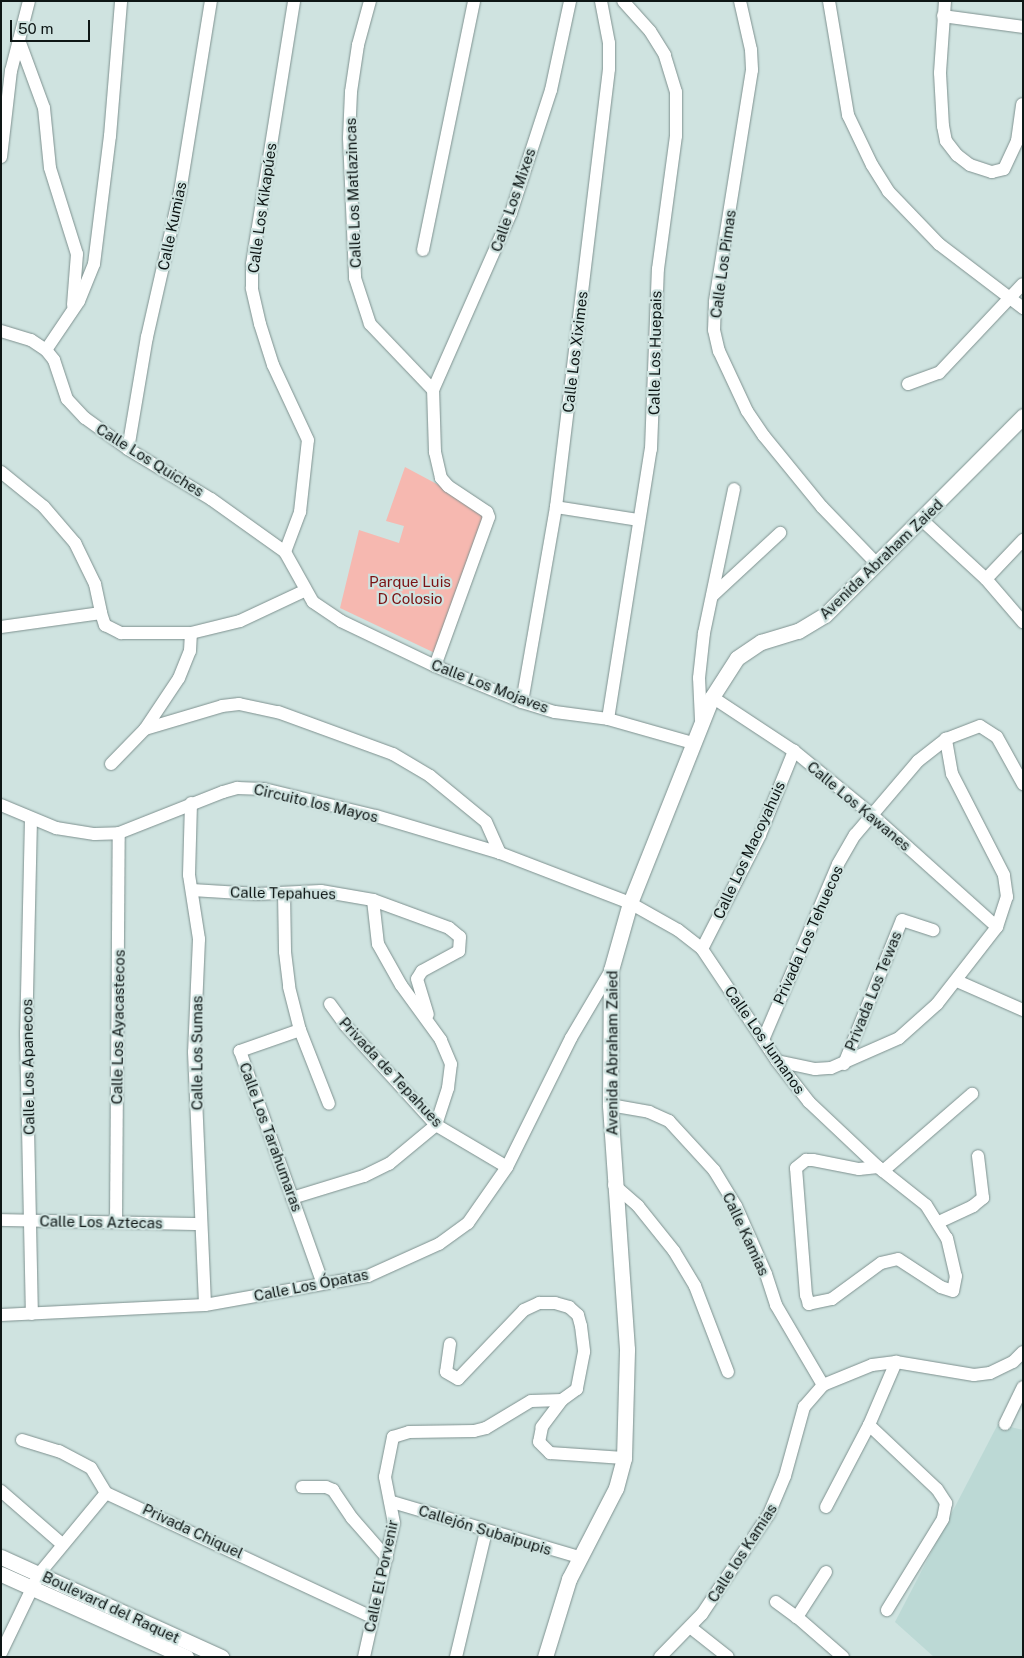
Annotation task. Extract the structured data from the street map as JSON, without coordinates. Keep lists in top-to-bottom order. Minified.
{"streets":{"street":["Calle Los Matlazincas","Calle Los Mixes","Calle Los Kikapúes","Calle Kumias","Calle Los Pimas","Calle Los Xiximes","Calle Los Huepais","Calle Los Quiches","Avenida Abraham Zaied","Calle Los Mojaves","Circuito los Mayos","Calle Los Kawanes","Calle Los Macoyahuis","Calle Tepahues","Privada Los Tehuecos","Privada Los Tewas","Calle Los Ayacastecos","Calle Los Jumanos","Calle Los Sumas","Calle Los Apanecos","Privada de Tepahues","Calle Los Tarahumaras","Calle Los Aztecas","Calle Kamias","Calle Los Ópatas","Callejón Subaipupis","Privada Chiquel","Calle los Kamias","Calle El Porvenir","Boulevard del Raquet"]},"crossings":[["Calle Los Matlazincas","Calle Los Mixes"],["Calle Los Kikapúes","Calle Los Quiches"],["Calle Kumias","Calle Los Quiches"],["Calle Los Pimas","Avenida Abraham Zaied"],["Calle Los Xiximes","Calle Los Mojaves"],["Calle Los Huepais","Calle Los Mojaves"],["Calle Los Quiches","Calle Los Mojaves"],["Avenida Abraham Zaied","Calle Los Mojaves"],["Avenida Abraham Zaied","Circuito los Mayos"],["Avenida Abraham Zaied","Calle Los Kawanes"],["Avenida Abraham Zaied","Calle Los Jumanos"],["Avenida Abraham Zaied","Calle Kamias"],["Avenida Abraham Zaied","Calle Los Ópatas"],["Avenida Abraham Zaied","Callejón Subaipupis"],["Circuito los Mayos","Calle Los Ayacastecos"],["Circuito los Mayos","Calle Los Jumanos"],["Circuito los Mayos","Calle Los Sumas"],["Circuito los Mayos","Calle Los Apanecos"],["Calle Los Kawanes","Calle Los Macoyahuis"],["Calle Los Kawanes","Privada Los Tehuecos"],["Calle Los Macoyahuis","Calle Los Jumanos"],["Calle Tepahues","Calle Los Sumas"],["Calle Tepahues","Privada de Tepahues"],["Privada Los Tehuecos","Calle Los Jumanos"],["Calle Los Ayacastecos","Calle Los Aztecas"],["Calle Los Sumas","Calle Los Aztecas"],["Calle Los Sumas","Calle Los Ópatas"],["Calle Los Apanecos","Calle Los Aztecas"],["Calle Los Apanecos","Calle Los Ópatas"],["Privada de Tepahues","Calle Los Ópatas"],["Calle Los Tarahumaras","Calle Los Ópatas"],["Calle Kamias","Calle los Kamias"],["Callejón Subaipupis","Calle El Porvenir"],["Privada Chiquel","Calle El Porvenir"]],"parks":["Parque Luis D Colosio"],"scale_bar":"50 m"}
